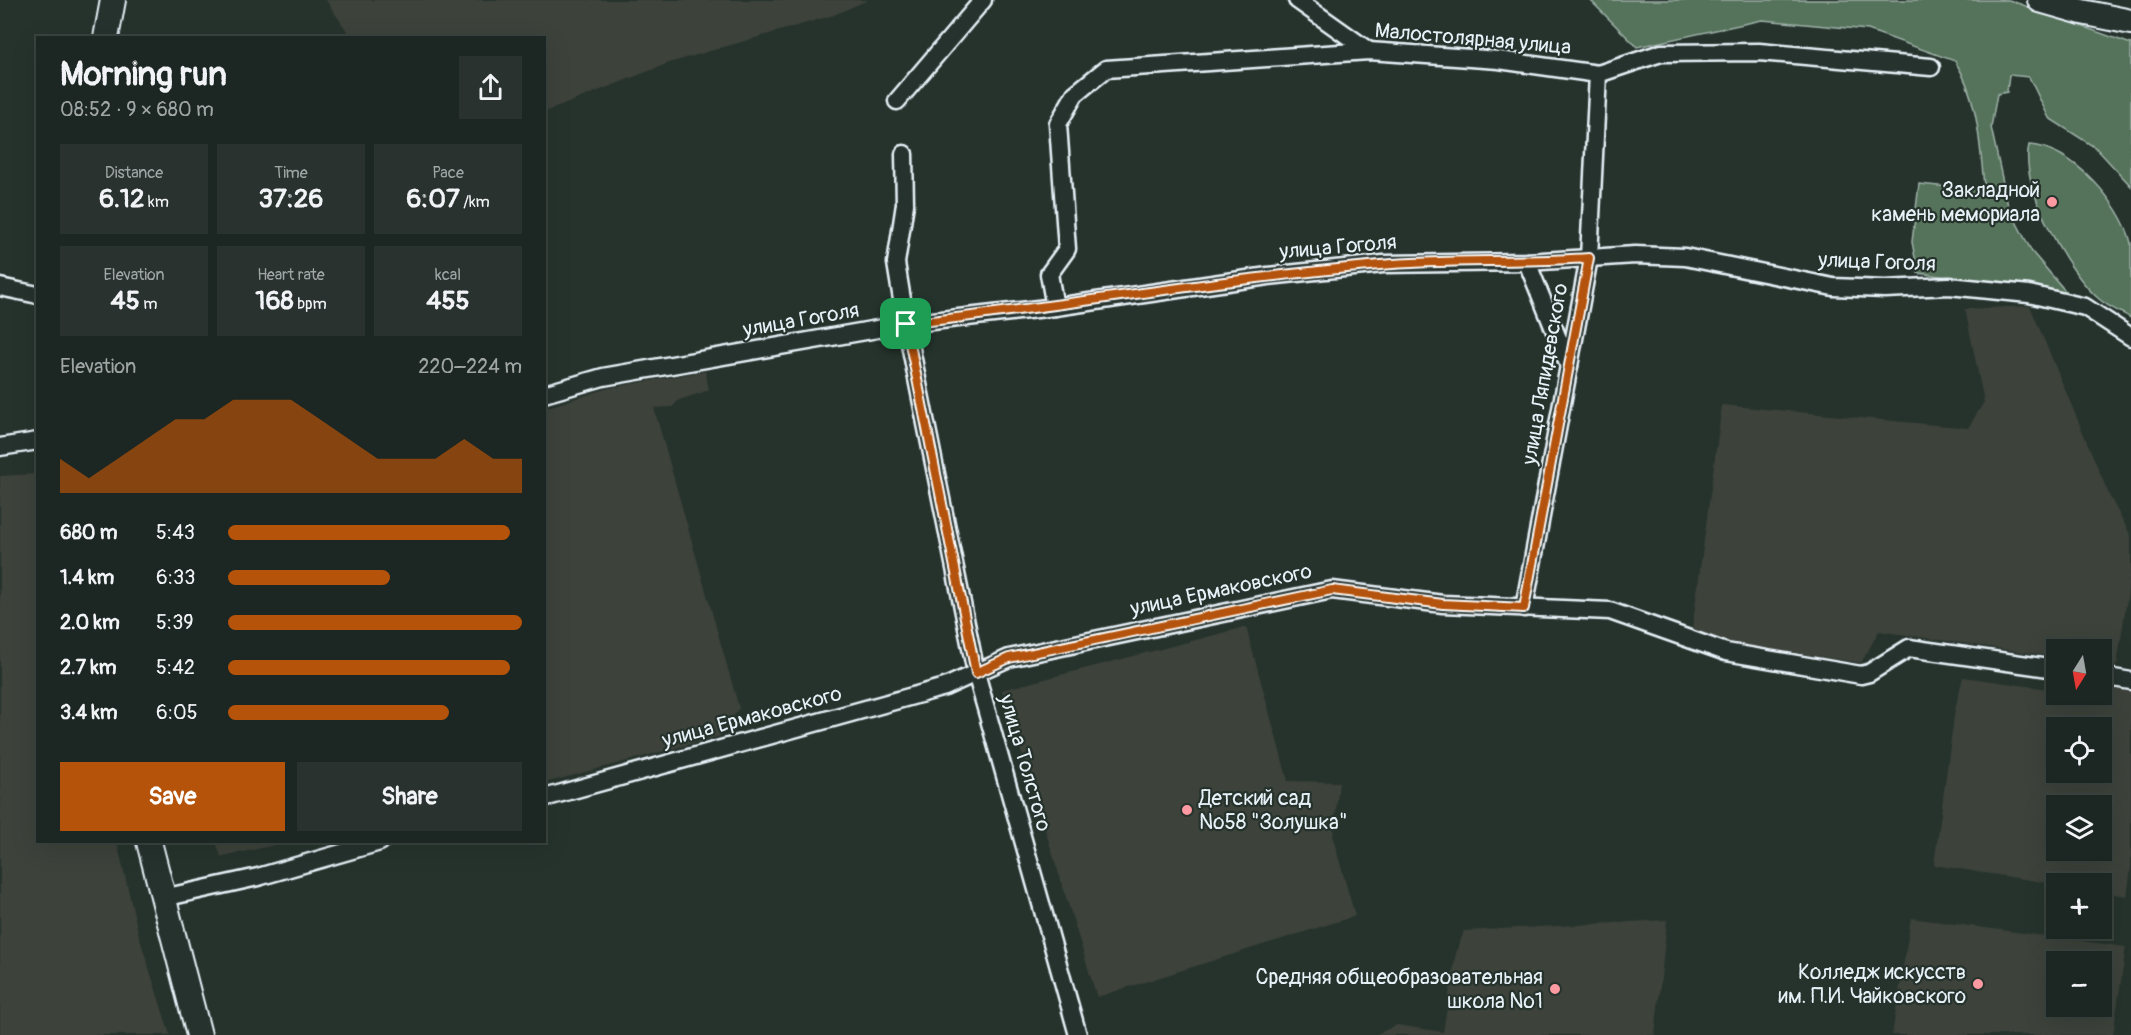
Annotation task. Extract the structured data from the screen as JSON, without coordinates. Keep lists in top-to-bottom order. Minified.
{"streets":{"street":["Малостолярная улица","улица Гоголя","улица Ляпидевского","улица Ермаковского","улица Толстого"]},"crossings":[["Малостолярная улица","улица Гоголя"],["Малостолярная улица","улица Ляпидевского"],["улица Гоголя","улица Ляпидевского"],["улица Гоголя","улица Толстого"],["улица Ляпидевского","улица Ермаковского"],["улица Ермаковского","улица Толстого"]],"places":["Закладной камень мемориала","Детский сад №58 \"Золушка\"","Колледж искусств им. П.И. Чайковского","Средняя общеобразовательная школа №1"],"north":"bottom","page":{"heading":["Morning run","08:52 · 9 × 680 m"],"stats":[["Distance","6.12 km"],["Time","37:26"],["Pace","6:07 /km"],["Elevation","45 m"],["Heart rate","168 bpm"],["kcal","455"]],"chart":["Elevation","220–224 m"],"list":[{"name":"680 m","note":"5:43"},{"name":"1.4 km","note":"6:33"},{"name":"2.0 km","note":"5:39"},{"name":"2.7 km","note":"5:42"},{"name":"3.4 km","note":"6:05"}],"map_buttons":["+","−"],"buttons":["Save","Share"]}}
